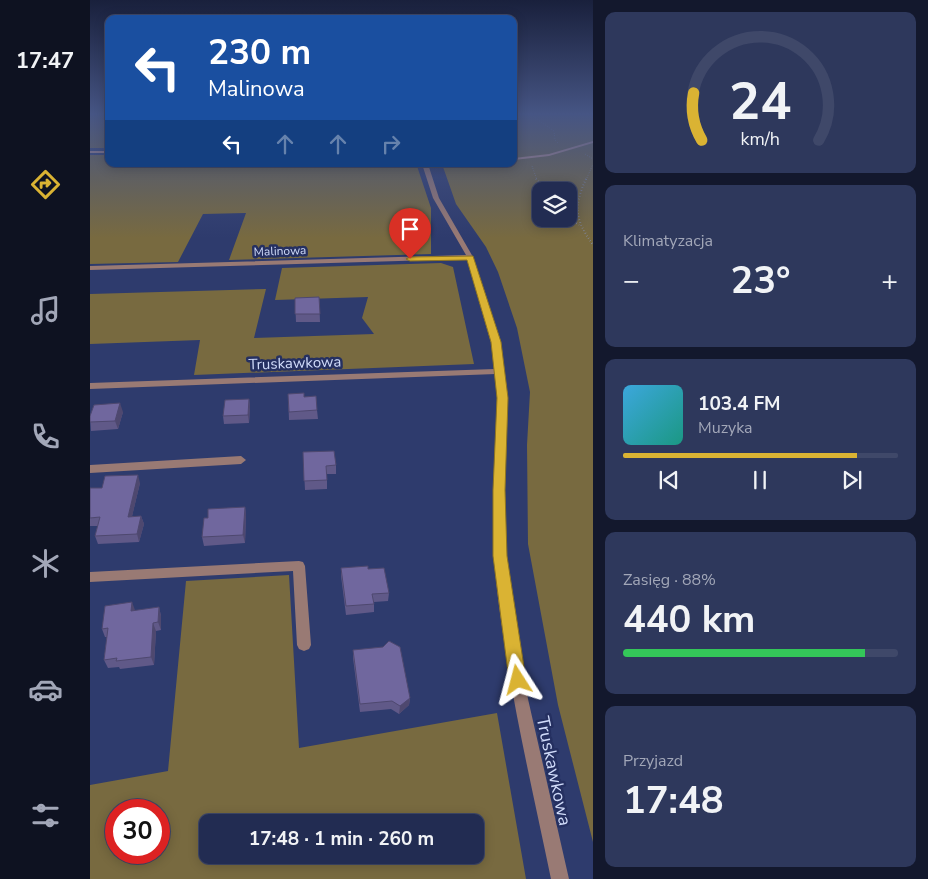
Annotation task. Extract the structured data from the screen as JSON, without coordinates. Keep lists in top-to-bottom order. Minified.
{"streets":{"street":["Malinowa","Truskawkowa"]},"crossings":[["Malinowa","Truskawkowa"]],"page":{"tabs":"17:47","turn":["230 m","Malinowa"],"tile":["Klimatyzacja",["Zasięg · 88%","440 km"],["Przyjazd","17:48"]],"heat":["−","23°","+"],"song":["103.4 FM","Muzyka"],"limit":"30","trip":"17:48 · 1 min · 260 m","gauge":["24","km/h"]}}
